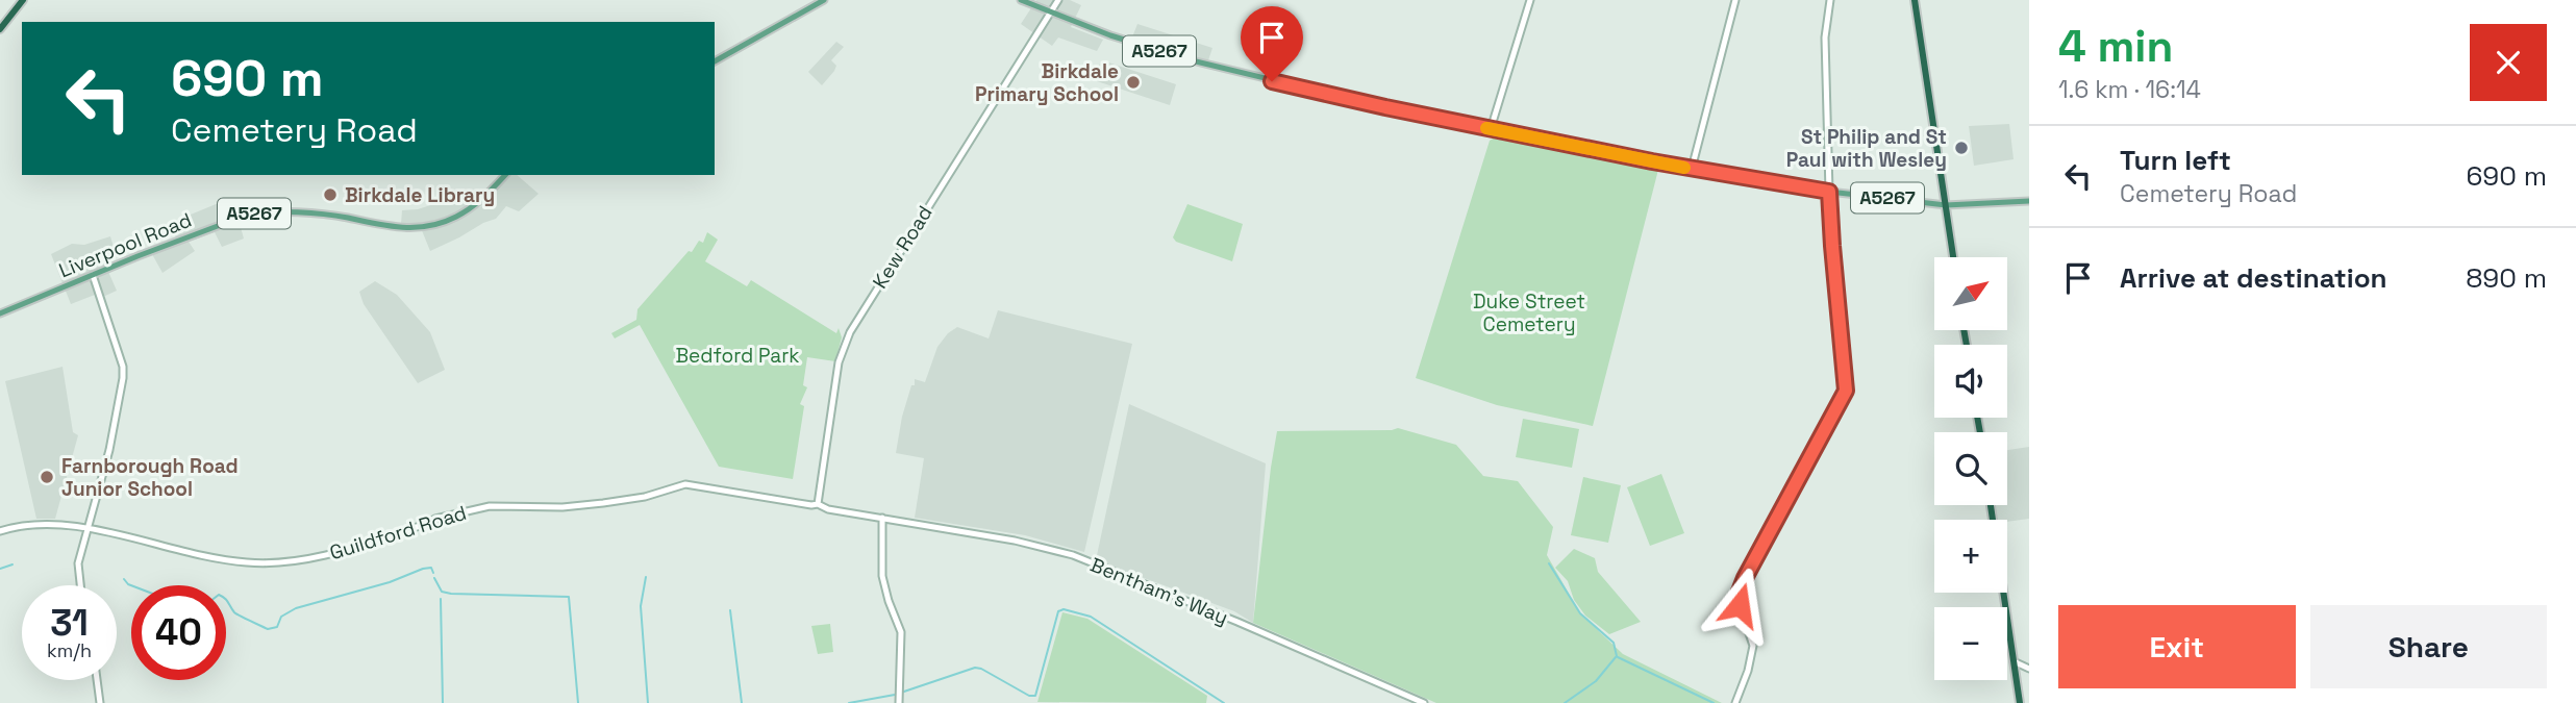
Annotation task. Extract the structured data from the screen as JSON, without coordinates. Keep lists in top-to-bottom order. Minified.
{"streets":{"main road":["A5267","Liverpool Road"],"street":["Kew Road","Guildford Road","Bentham's Way"]},"crossings":[["A5267","Kew Road"],["Kew Road","Guildford Road"],["Guildford Road","Bentham's Way"]],"parks":["Duke Street Cemetery","Bedford Park"],"places":["Birkdale Primary School","St Philip and St Paul with Wesley","Birkdale Library","Farnborough Road Junior School"],"north":"top right","page":{"heading":["4 min","1.6 km · 16:14"],"turn":["690 m","Cemetery Road"],"list":[{"name":"Turn left","note":"Cemetery Road","value":"690 m"},{"name":"Arrive at destination","value":"890 m"}],"map_buttons":["+","−"],"speed":"31 km/h","limit":"40","buttons":["Exit","Share"]}}
